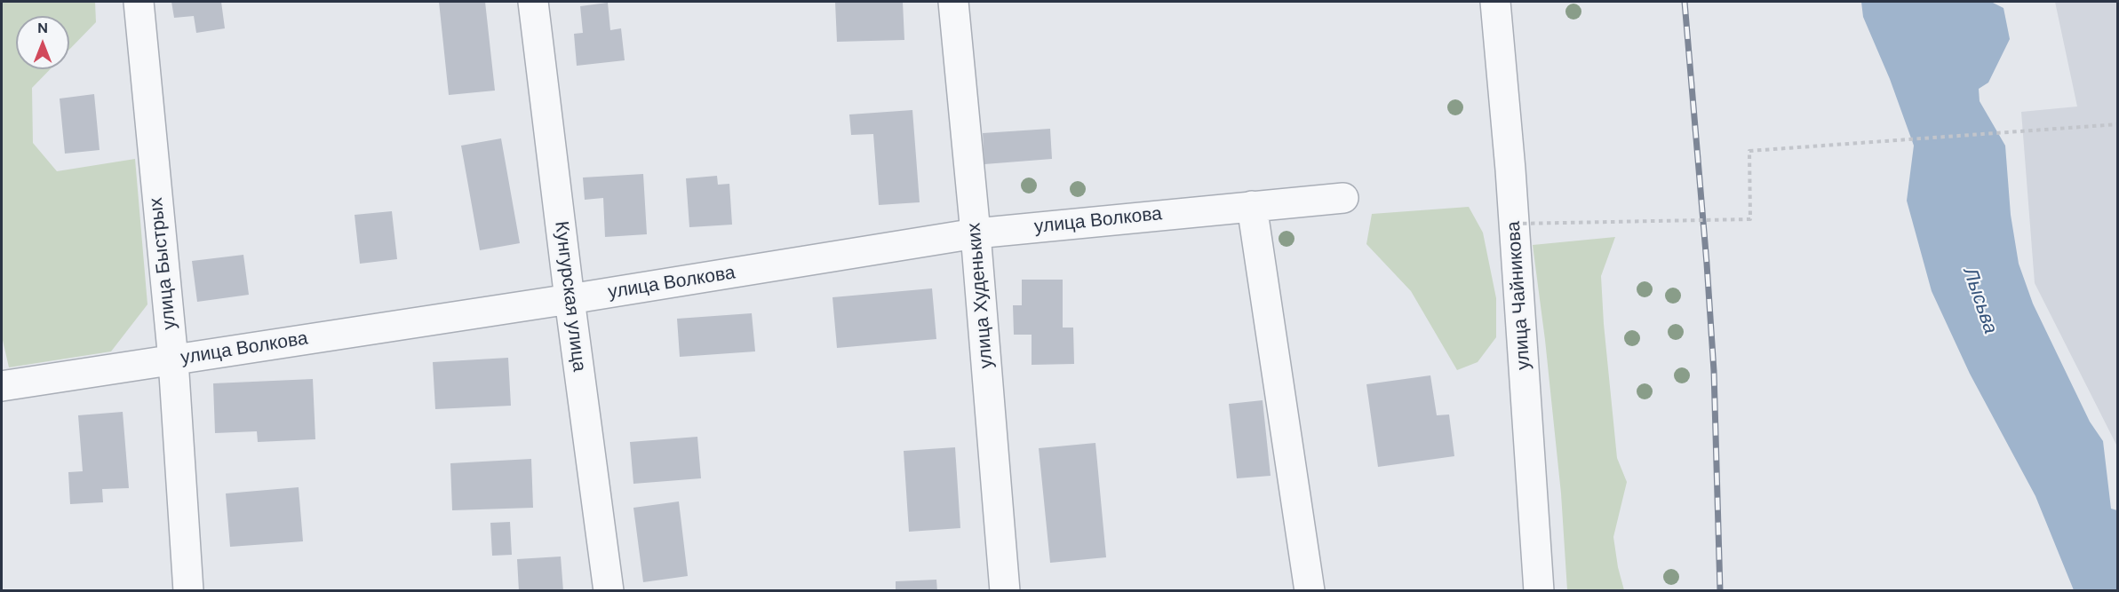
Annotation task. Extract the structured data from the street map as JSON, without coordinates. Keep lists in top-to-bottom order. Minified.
{"streets":{"street":["улица Волкова","улица Быстрых","улица Худеньких","улица Чайникова","Кунгурская улица"]},"crossings":[["улица Волкова","улица Быстрых"],["улица Волкова","улица Худеньких"],["улица Волкова","Кунгурская улица"]],"water":["Лысьва"],"north":"top"}
